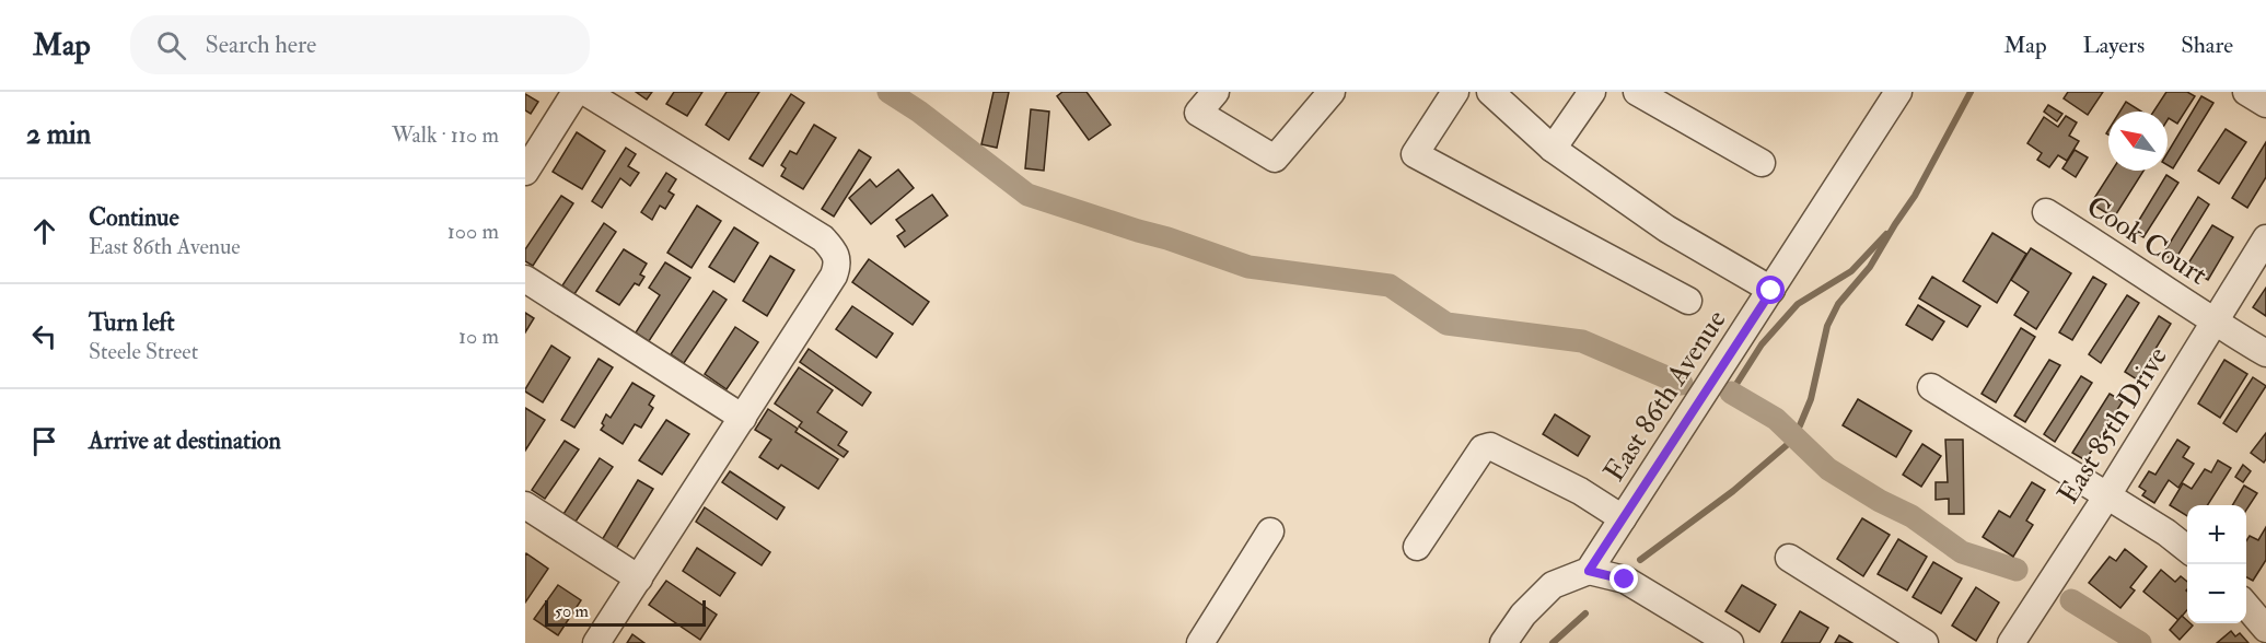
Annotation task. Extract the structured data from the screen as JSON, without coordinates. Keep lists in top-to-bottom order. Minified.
{"streets":{"street":["Cook Court","East 86th Avenue","East 85th Drive"]},"crossings":[["Cook Court","East 85th Drive"]],"scale_bar":"50 m","north":"top left","page":{"header":"Map","search":"Search here","nav":["Map","Layers","Share"],"heading":["2 min","Walk · 110 m"],"list":[["Continue","East 86th Avenue","100 m"],["Turn left","Steele Street","10 m"],"Arrive at destination"],"map_buttons":["+","−"],"scale":"50 m"}}
